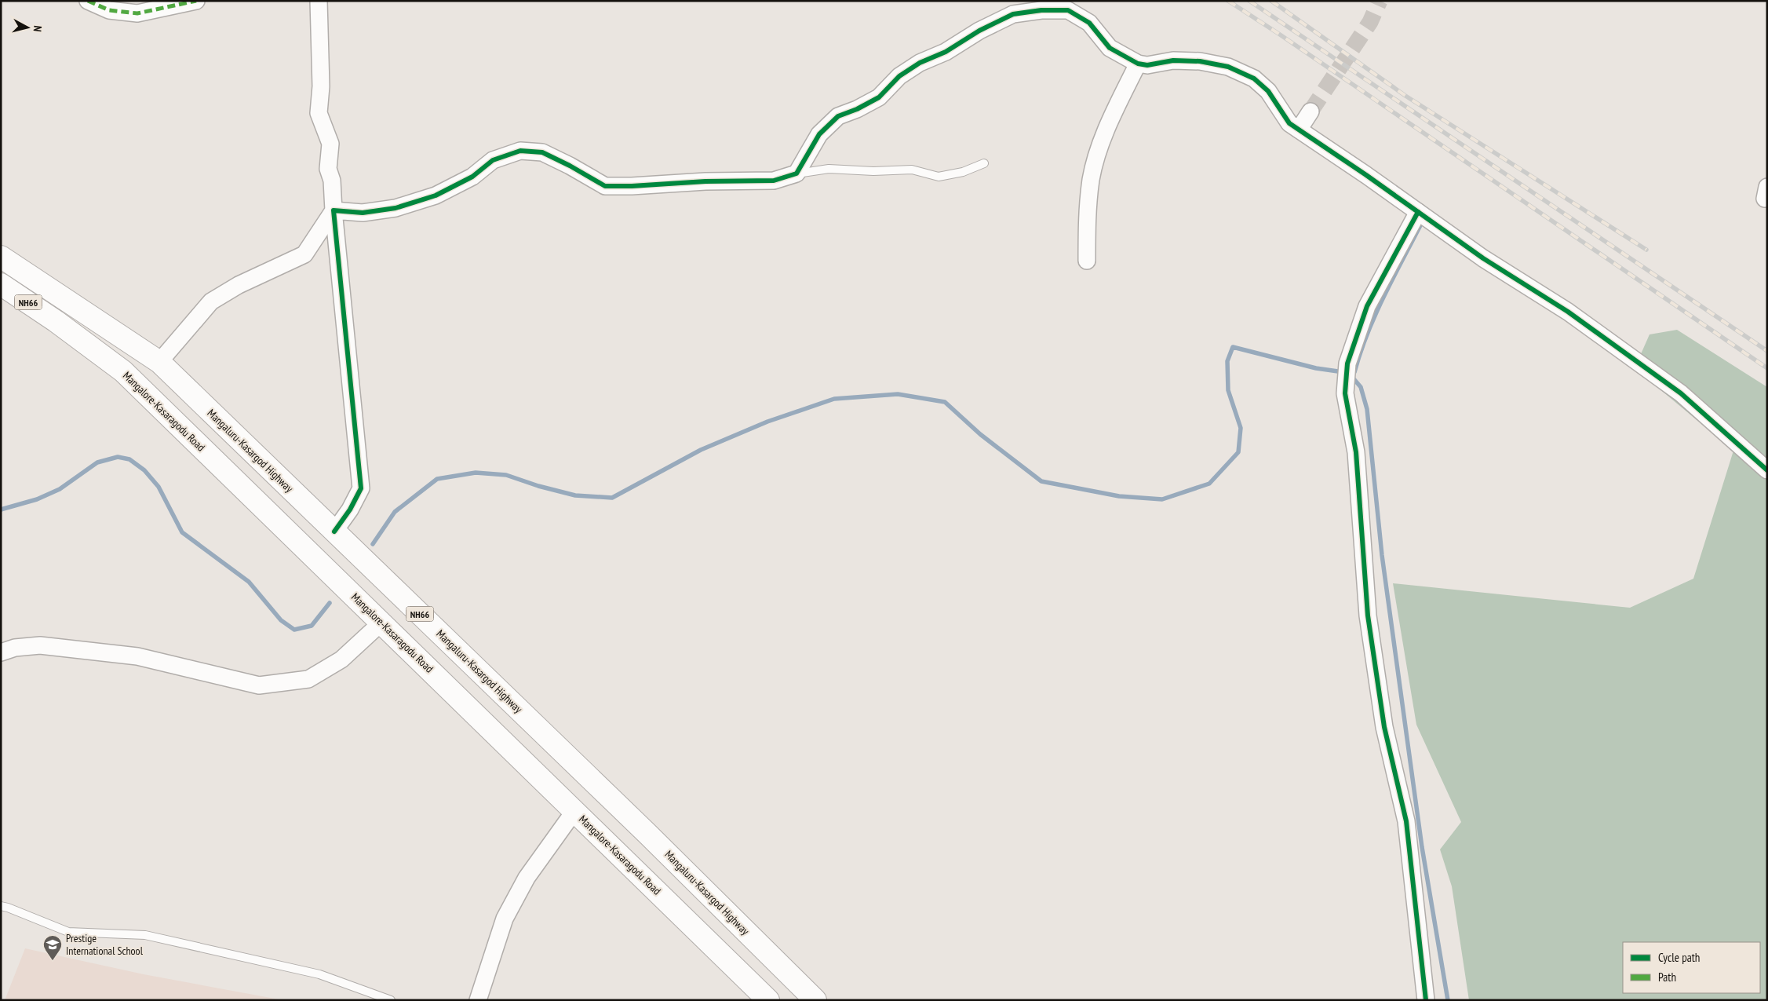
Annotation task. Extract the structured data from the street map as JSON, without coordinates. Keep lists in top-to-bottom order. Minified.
{"streets":{"highway":["NH66","Mangalore-Kasaragodu Road","Mangaluru-Kasargod Highway"]},"places":{"school or university":["Prestige International School"]},"legend":["Cycle path","Path"],"north":"right"}
